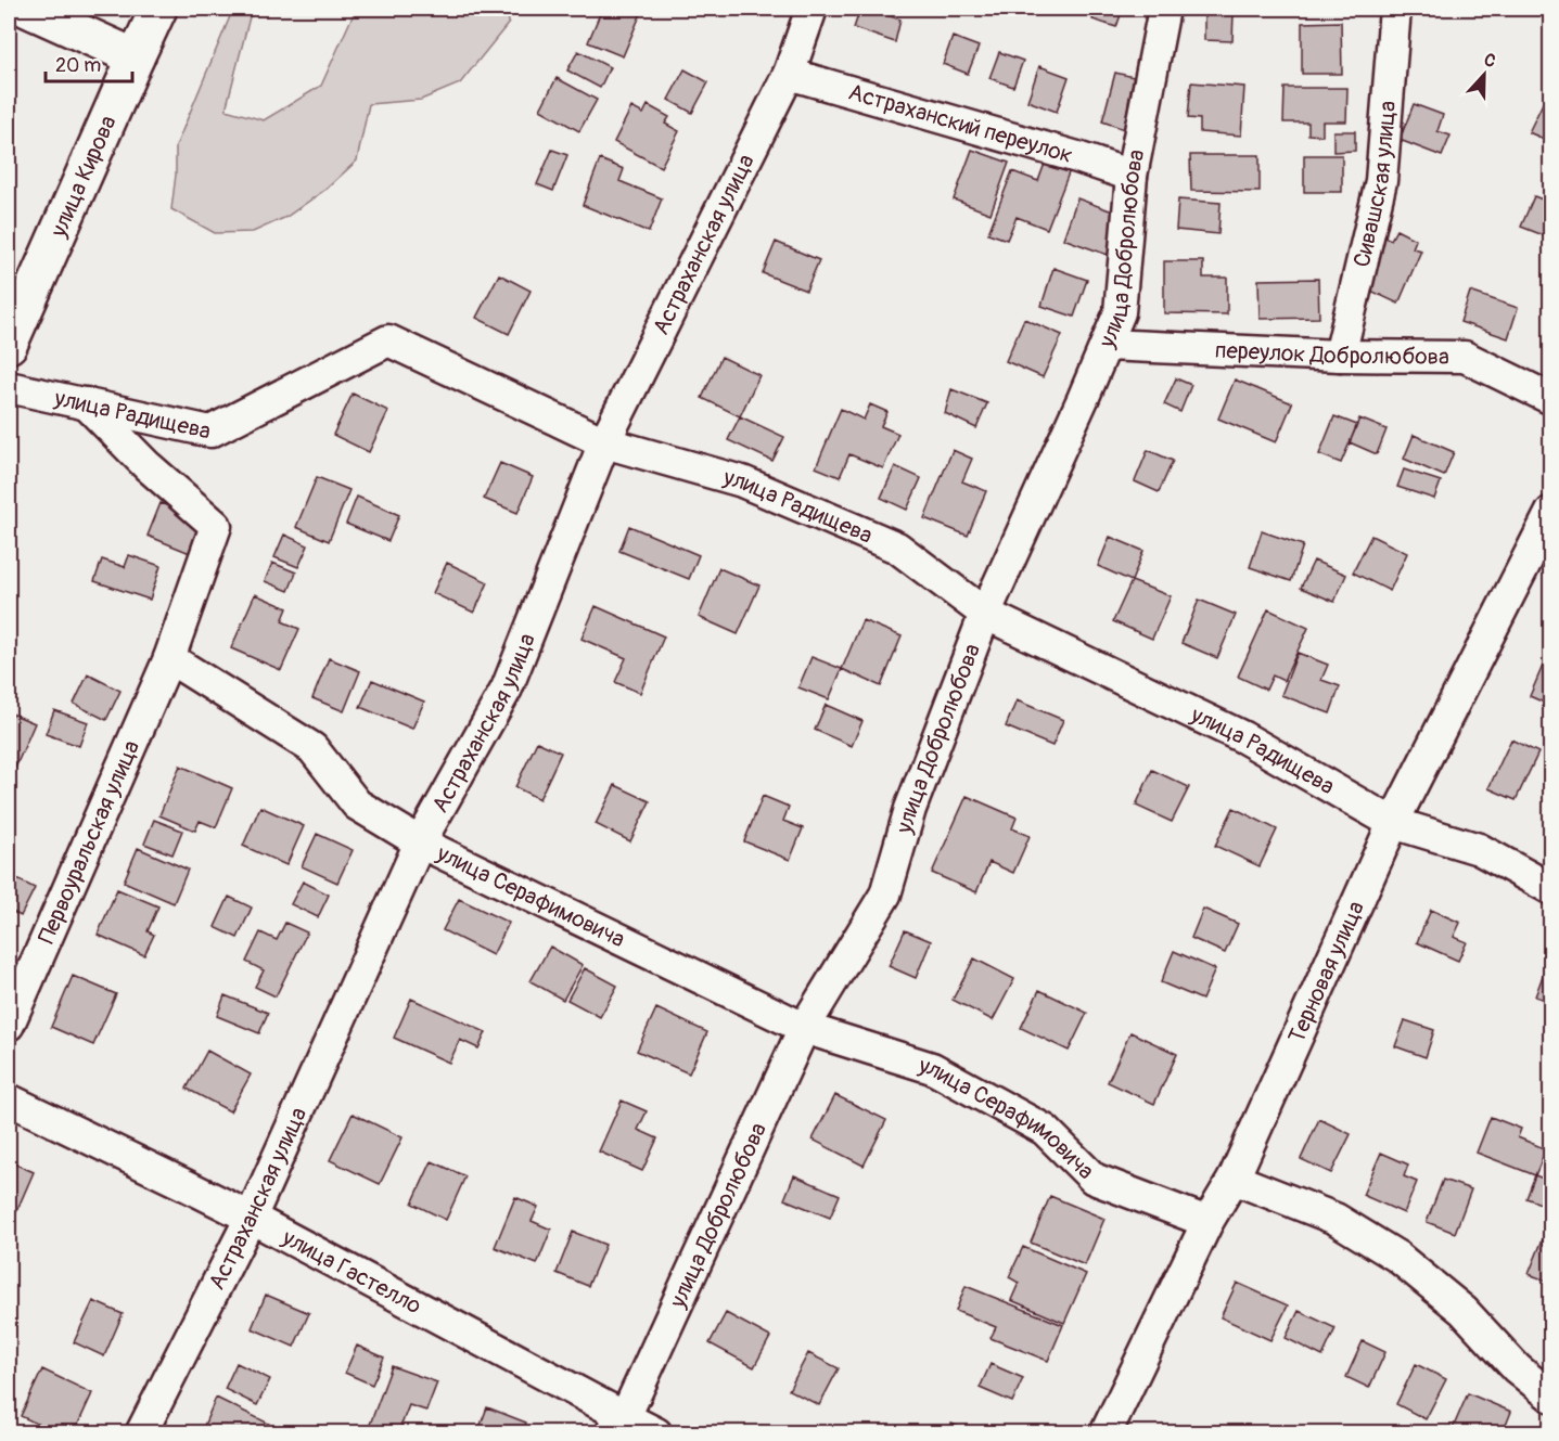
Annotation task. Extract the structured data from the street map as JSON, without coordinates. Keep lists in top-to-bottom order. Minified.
{"streets":{"main road":["улица Кирова"],"street":["Астраханский переулок","Сивашская улица","Астраханская улица","улица Добролюбова","переулок Добролюбова","улица Радищева","Первоуральская улица","улица Серафимовича","Терновая улица","улица Гастелло"]},"crossings":[["Астраханский переулок","Астраханская улица"],["Астраханский переулок","улица Добролюбова"],["Сивашская улица","переулок Добролюбова"],["Астраханская улица","улица Радищева"],["Астраханская улица","улица Серафимовича"],["Астраханская улица","улица Гастелло"],["улица Добролюбова","переулок Добролюбова"],["улица Добролюбова","улица Радищева"],["улица Добролюбова","улица Серафимовича"],["улица Добролюбова","улица Гастелло"],["улица Радищева","Терновая улица"],["Первоуральская улица","улица Серафимовича"],["улица Серафимовича","Терновая улица"]],"scale_bar":"20 m","north":"top"}
